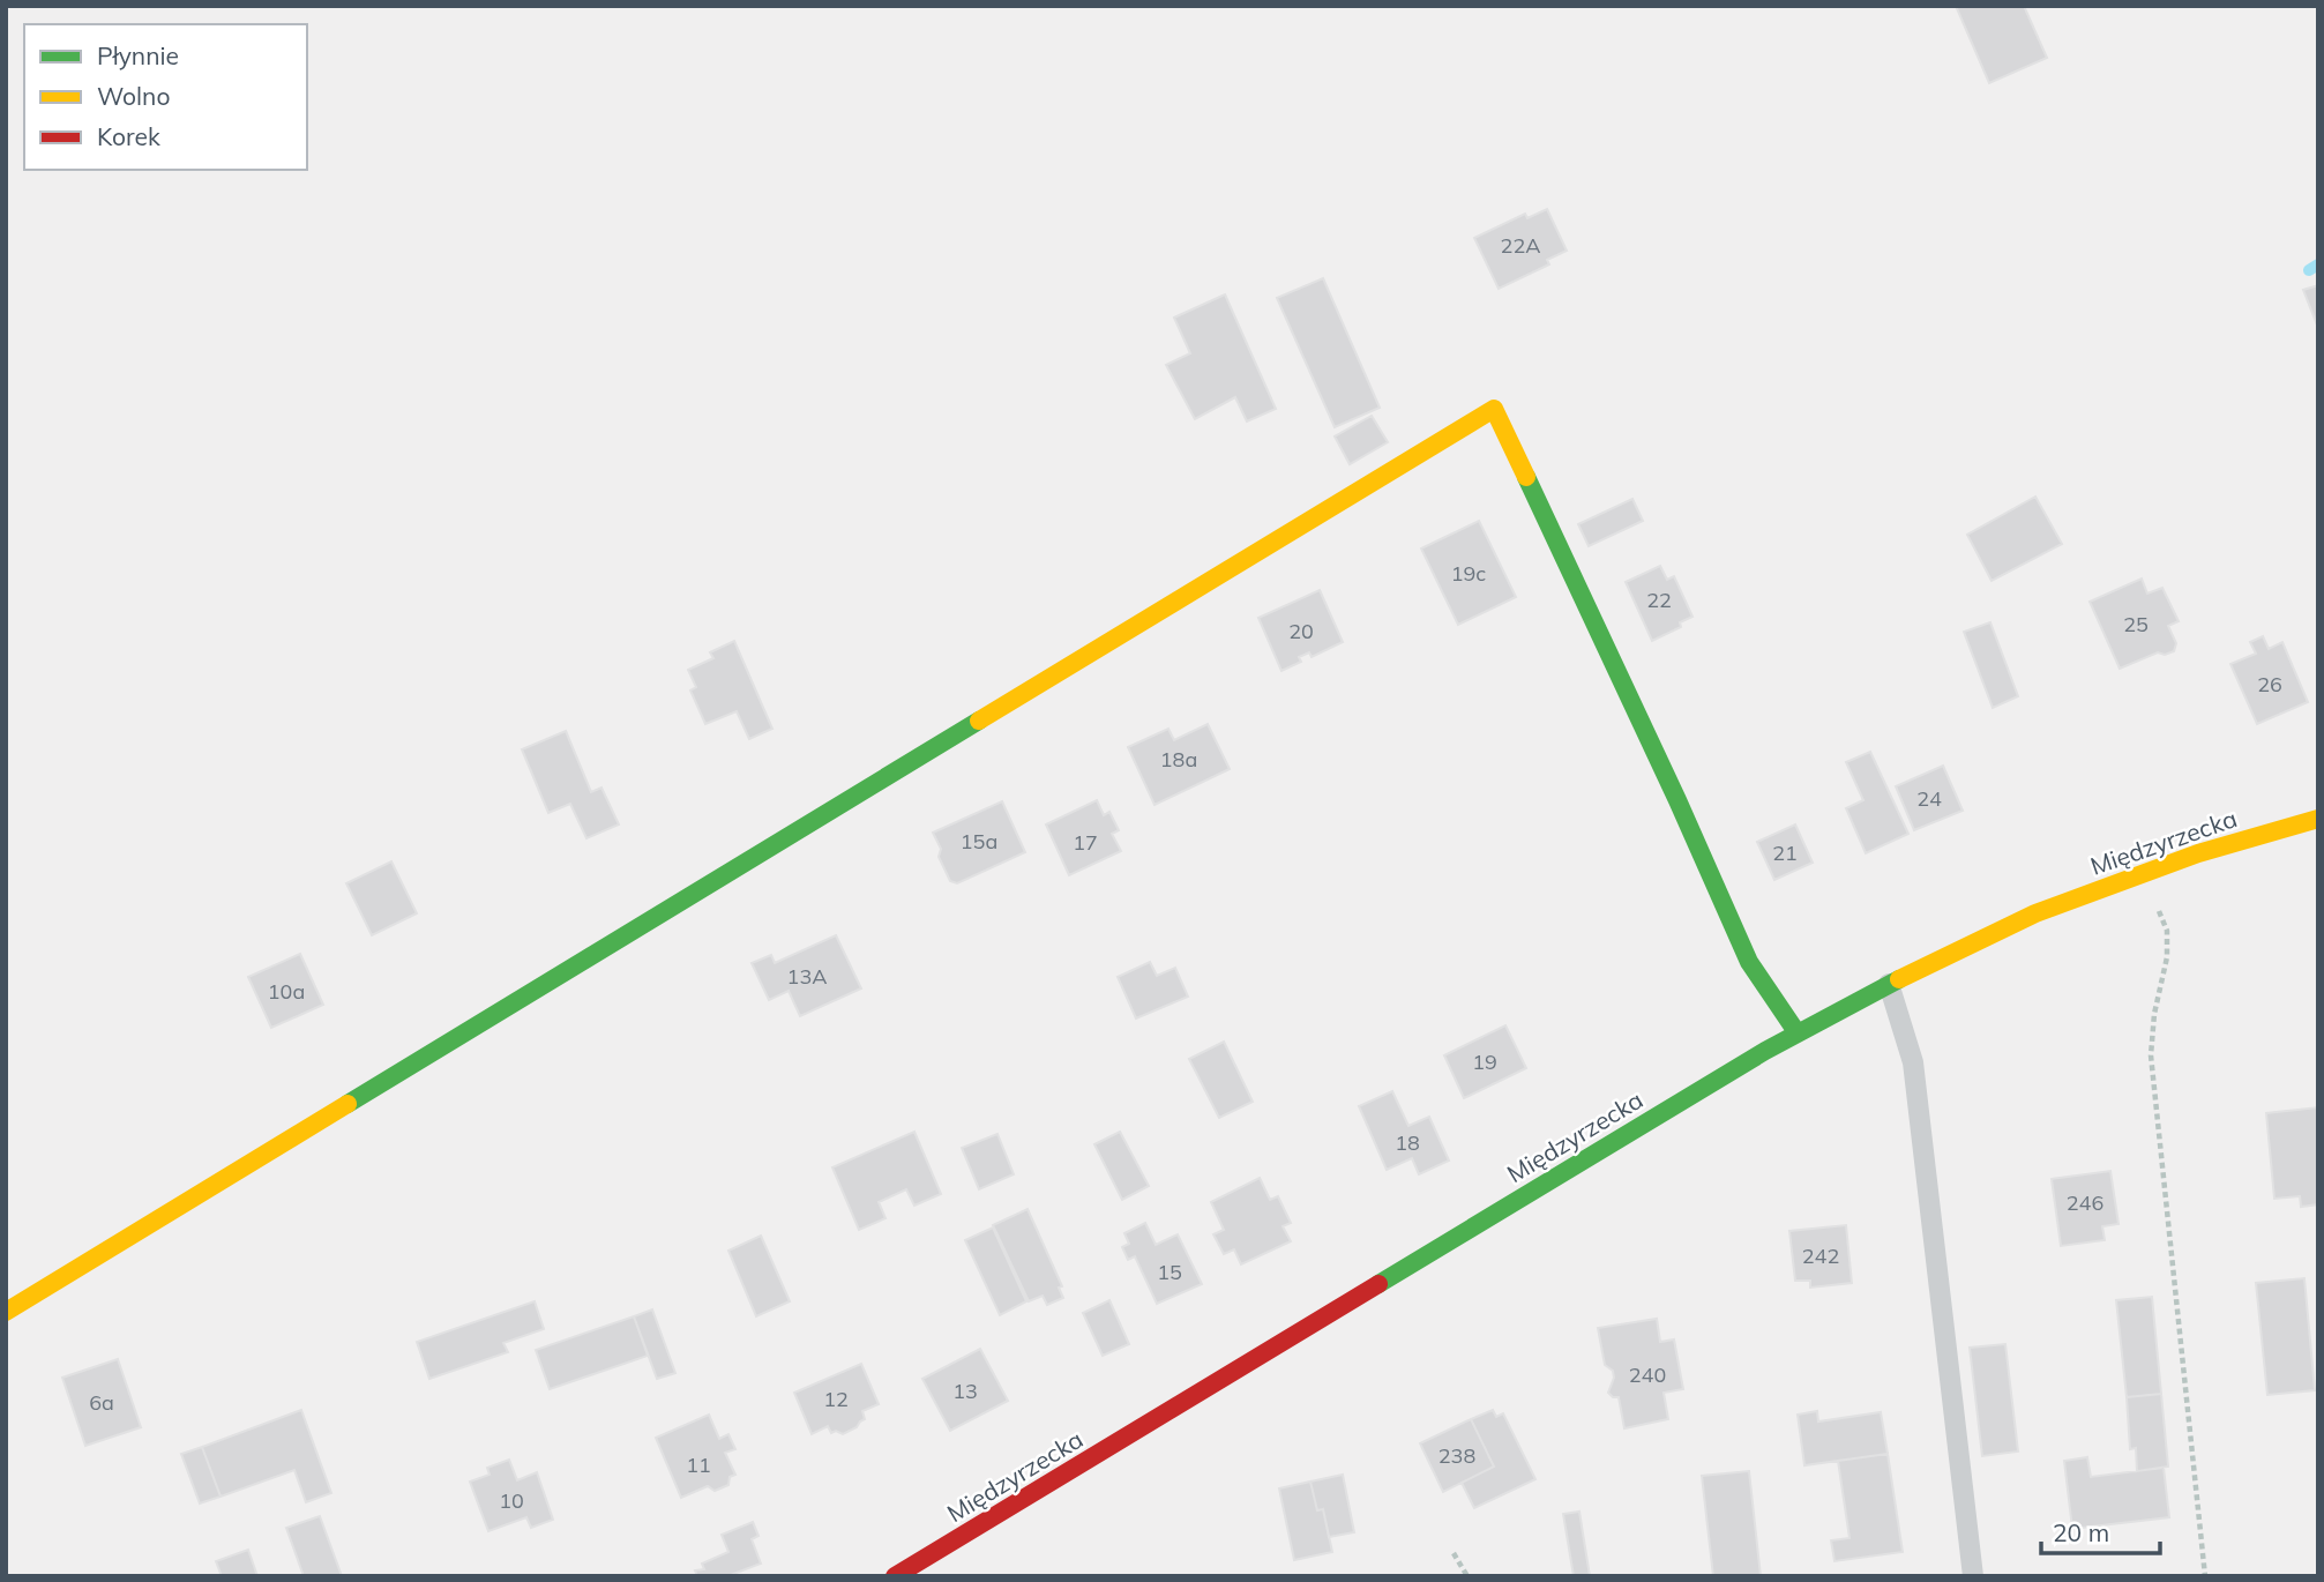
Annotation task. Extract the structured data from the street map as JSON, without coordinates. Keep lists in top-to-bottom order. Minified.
{"streets":{"street":["Międzyrzecka"]},"house_numbers":["22A","19c","22","25","20","26","18a","24","15a","17","21","13A","10a","19","18","246","242","15","240","13","12","6a","238","11","10"],"legend":["Płynnie","Wolno","Korek"],"scale_bar":"20 m"}
